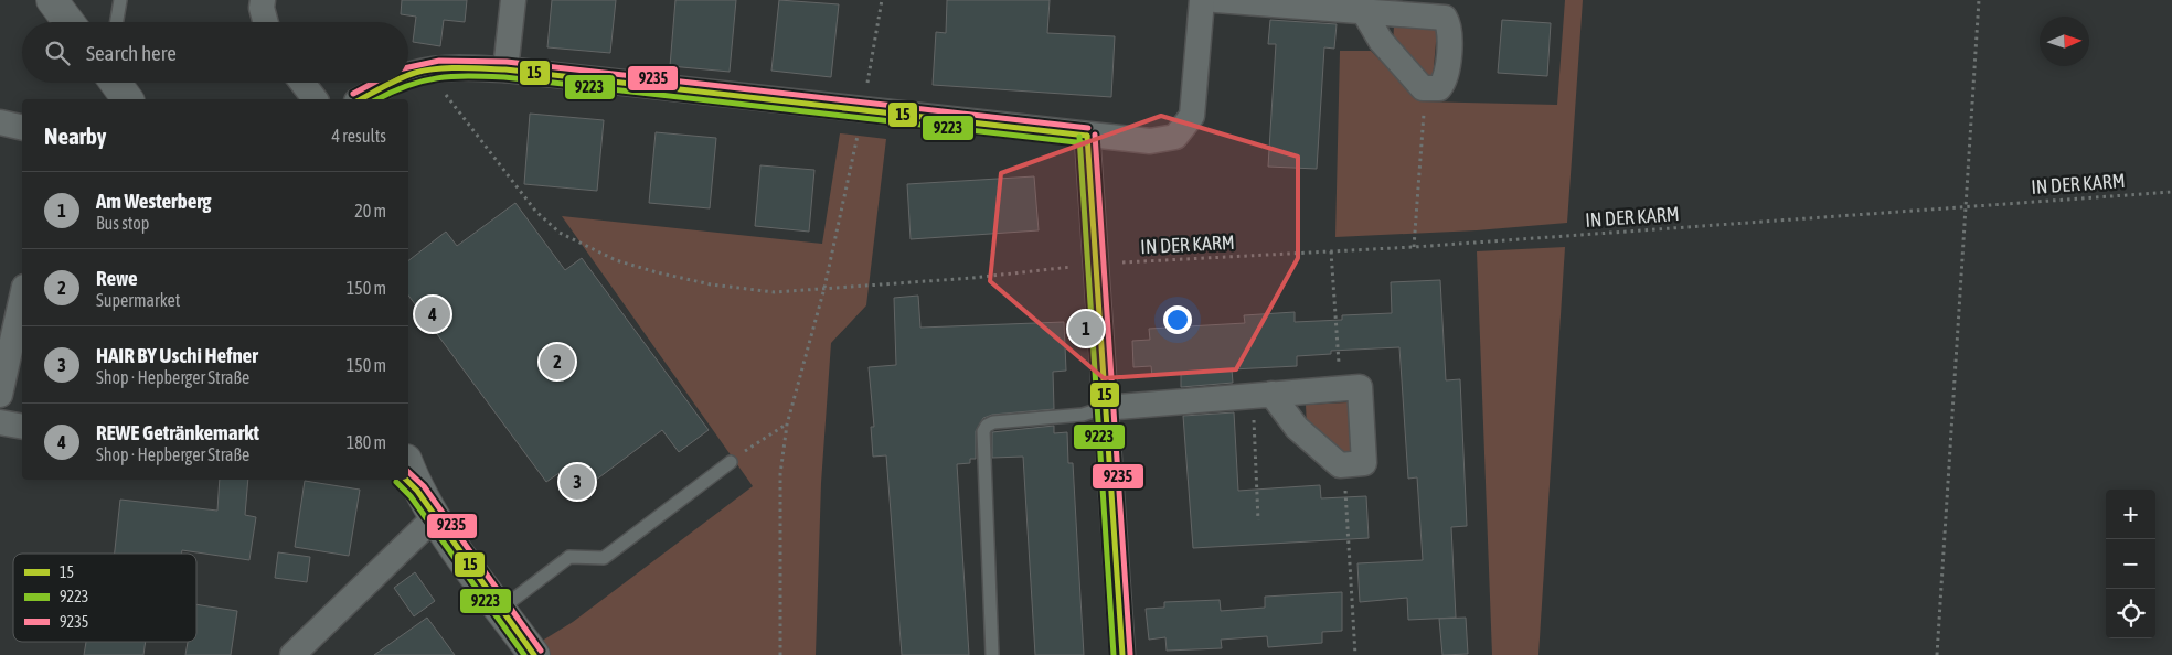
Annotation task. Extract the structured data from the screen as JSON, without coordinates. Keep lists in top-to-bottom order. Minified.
{"streets":{"path":["IN DER KARM"]},"lines":["transit line 9235","transit line 15","transit line 9223"],"legend":["15","9223","9235"],"north":"right","page":{"search":"Search here","heading":["Nearby","4 results"],"list":[{"mark":"1","name":"Am Westerberg","note":"Bus stop","value":"20 m"},{"mark":"2","name":"Rewe","note":"Supermarket","value":"150 m"},{"mark":"3","name":"HAIR BY Uschi Hefner","note":"Shop · Hepberger Straße","value":"150 m"},{"mark":"4","name":"REWE Getränkemarkt","note":"Shop · Hepberger Straße","value":"180 m"}],"pins":["4","1","2","3"],"map_buttons":["+","−"]}}
